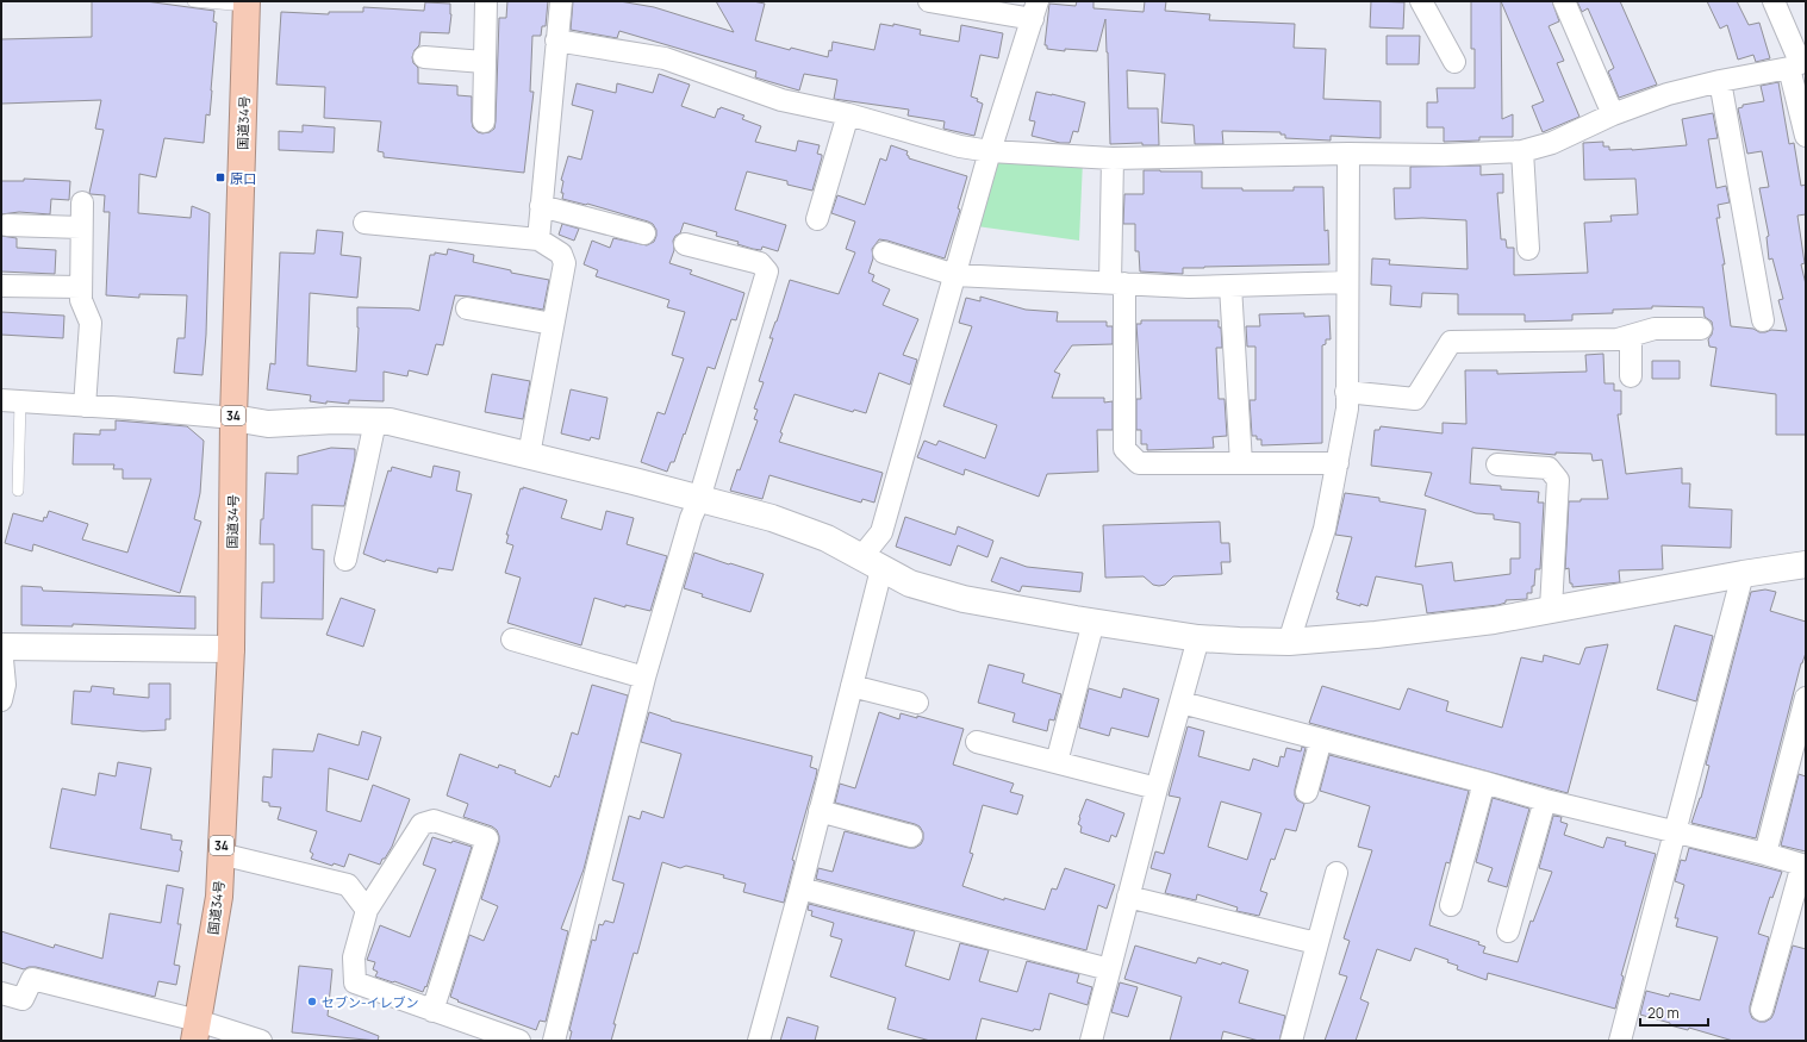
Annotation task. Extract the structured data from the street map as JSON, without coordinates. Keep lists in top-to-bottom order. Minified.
{"streets":{"highway":["国道34号","34"]},"places":{"transit":["原口"],"other":["セブン-イレブン"]},"scale_bar":"20 m"}
